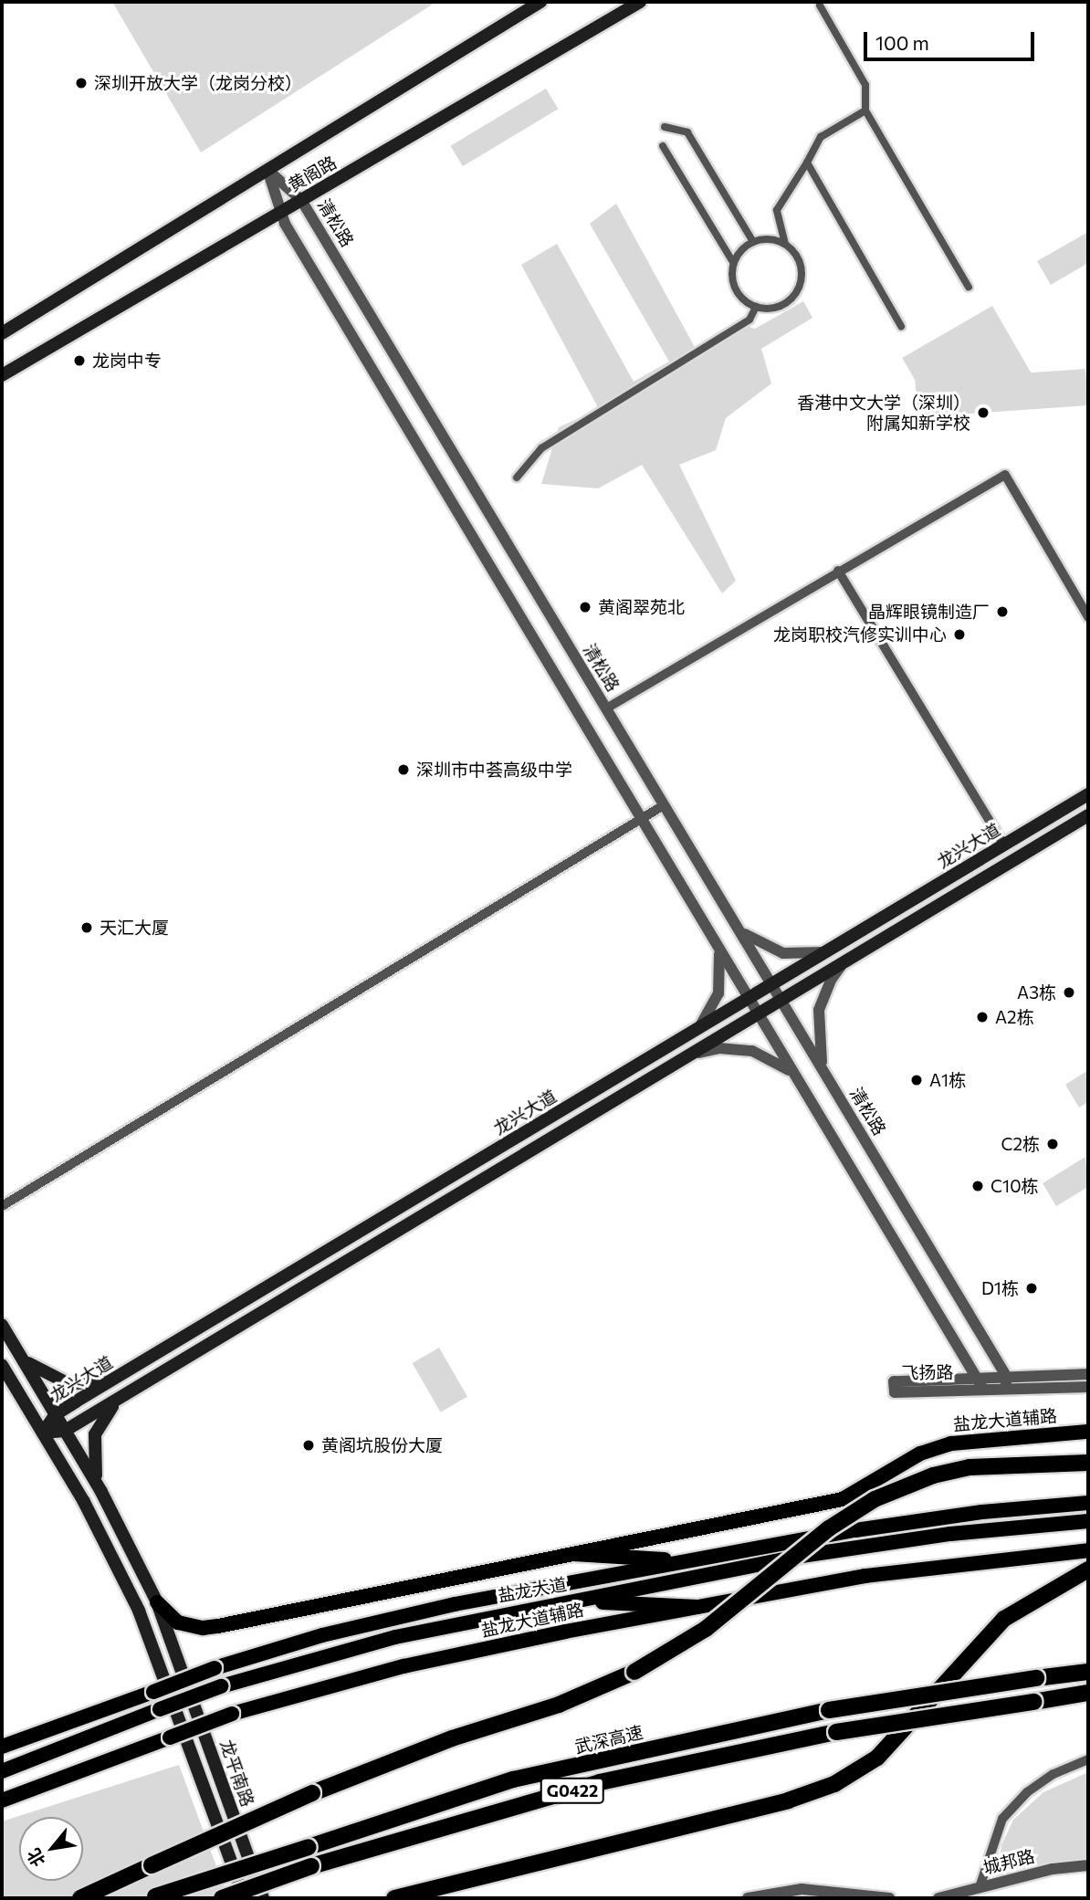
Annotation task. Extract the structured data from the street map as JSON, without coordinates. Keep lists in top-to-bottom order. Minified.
{"streets":{"highway":["武深高速","G0422"],"main road":["黄阁路","龙兴大道","盐龙大道辅路","盐龙大道","龙平南路"],"street":["清松路","飞扬路","城邦路"]},"crossings":[["黄阁路","清松路"],["清松路","龙兴大道"],["清松路","飞扬路"],["龙兴大道","龙平南路"],["盐龙大道辅路","龙平南路"]],"places":["深圳开放大学（龙岗分校）","龙岗中专","香港中文大学（深圳） 附属知新学校","黄阁翠苑北","晶辉眼镜制造厂","龙岗职校汽修实训中心","深圳市中荟高级中学","天汇大厦","A3栋","A2栋","A1栋","C2栋","C10栋","D1栋","黄阁坑股份大厦"],"scale_bar":"100 m","north":"bottom left"}
